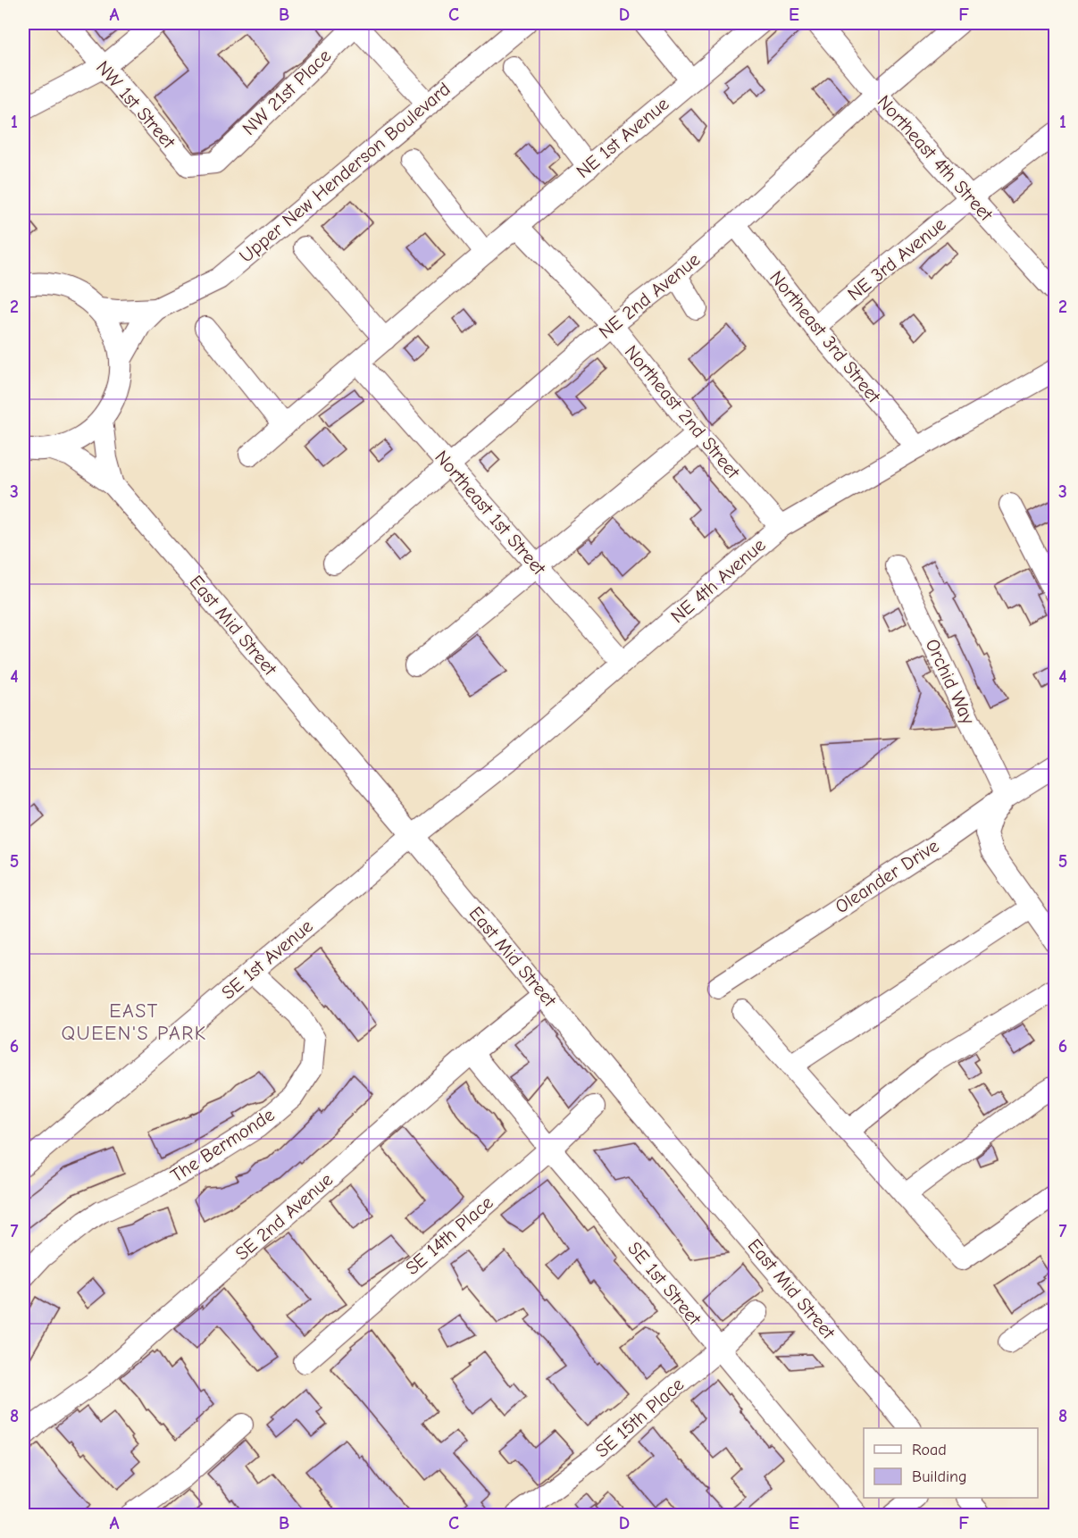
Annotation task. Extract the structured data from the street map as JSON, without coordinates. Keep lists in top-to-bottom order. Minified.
{"streets":{"street":["NW 21st Place","NW 1st Street","NE 1st Avenue","Northeast 4th Street","Upper New Henderson Boulevard","NE 3rd Avenue","NE 2nd Avenue","Northeast 3rd Street","Northeast 2nd Street","Northeast 1st Street","NE 4th Avenue","East Mid Street","Orchid Way","Oleander Drive","SE 1st Avenue","The Bermonde","SE 2nd Avenue","SE 14th Place","SE 1st Street","SE 15th Place"]},"crossings":[["NW 21st Place","NW 1st Street"],["NE 1st Avenue","Northeast 2nd Street"],["NE 1st Avenue","Northeast 1st Street"],["Northeast 4th Street","NE 3rd Avenue"],["Northeast 4th Street","NE 2nd Avenue"],["NE 3rd Avenue","Northeast 3rd Street"],["NE 2nd Avenue","Northeast 3rd Street"],["NE 2nd Avenue","Northeast 2nd Street"],["NE 2nd Avenue","Northeast 1st Street"],["Northeast 3rd Street","NE 4th Avenue"],["Northeast 2nd Street","NE 4th Avenue"],["Northeast 1st Street","NE 4th Avenue"],["NE 4th Avenue","East Mid Street"],["NE 4th Avenue","SE 1st Avenue"],["East Mid Street","SE 1st Avenue"],["East Mid Street","SE 2nd Avenue"],["Orchid Way","Oleander Drive"],["SE 1st Avenue","The Bermonde"],["SE 2nd Avenue","SE 1st Street"],["SE 14th Place","SE 1st Street"],["SE 1st Street","SE 15th Place"]],"districts":["EAST QUEEN'S PARK"],"legend":["Road","Building"],"grid":{"columns":["A","B","C","D","E","F"],"rows":["1","2","3","4","5","6","7","8"]}}
